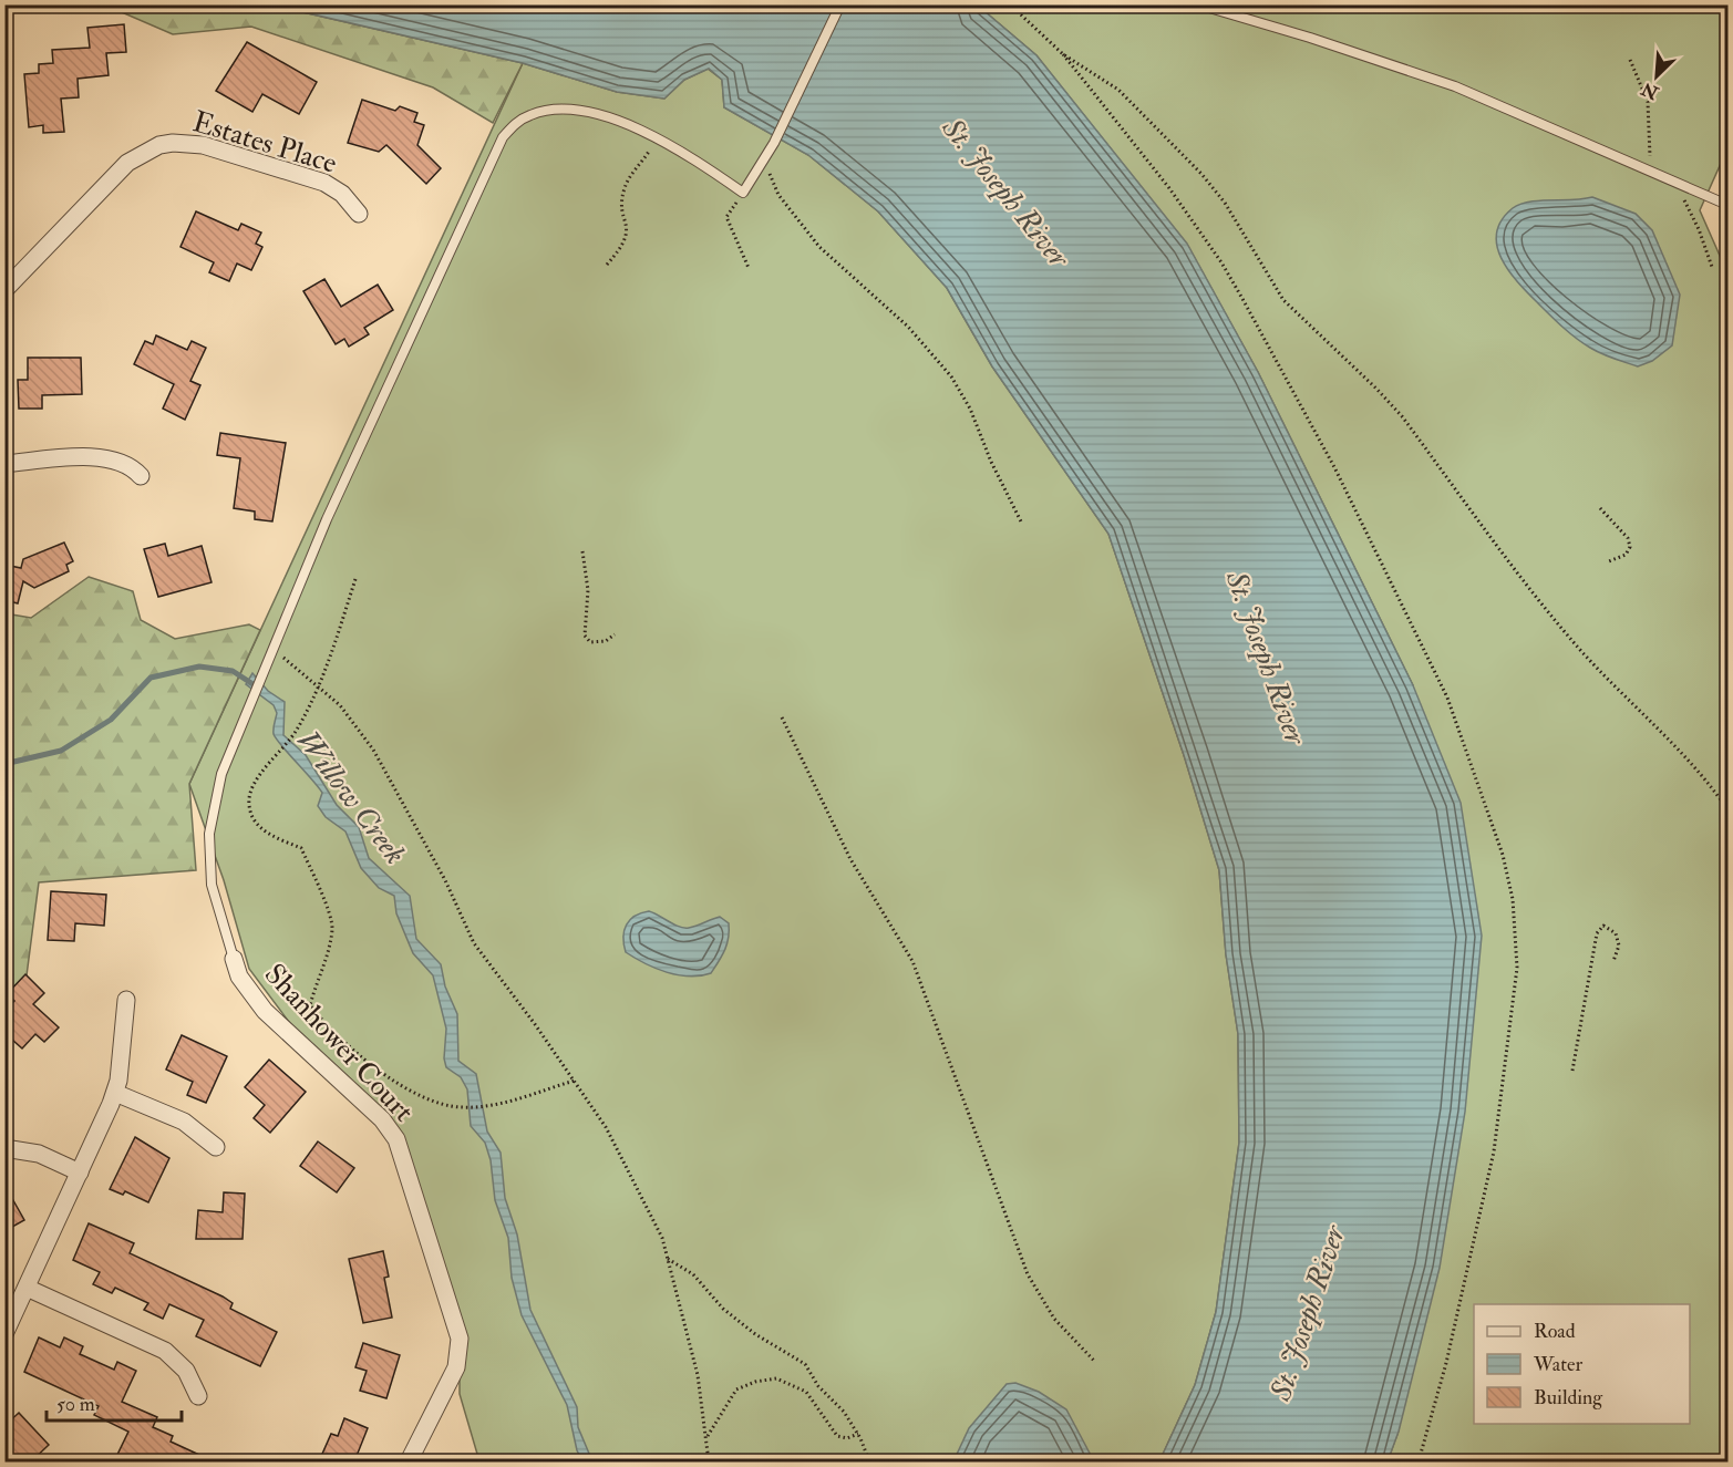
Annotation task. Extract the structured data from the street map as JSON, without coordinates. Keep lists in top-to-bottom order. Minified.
{"streets":{"street":["Estates Place","Shanhower Court"]},"water":["St. Joseph River","Willow Creek"],"legend":["Road","Water","Building"],"scale_bar":"50 m","north":"bottom left"}
